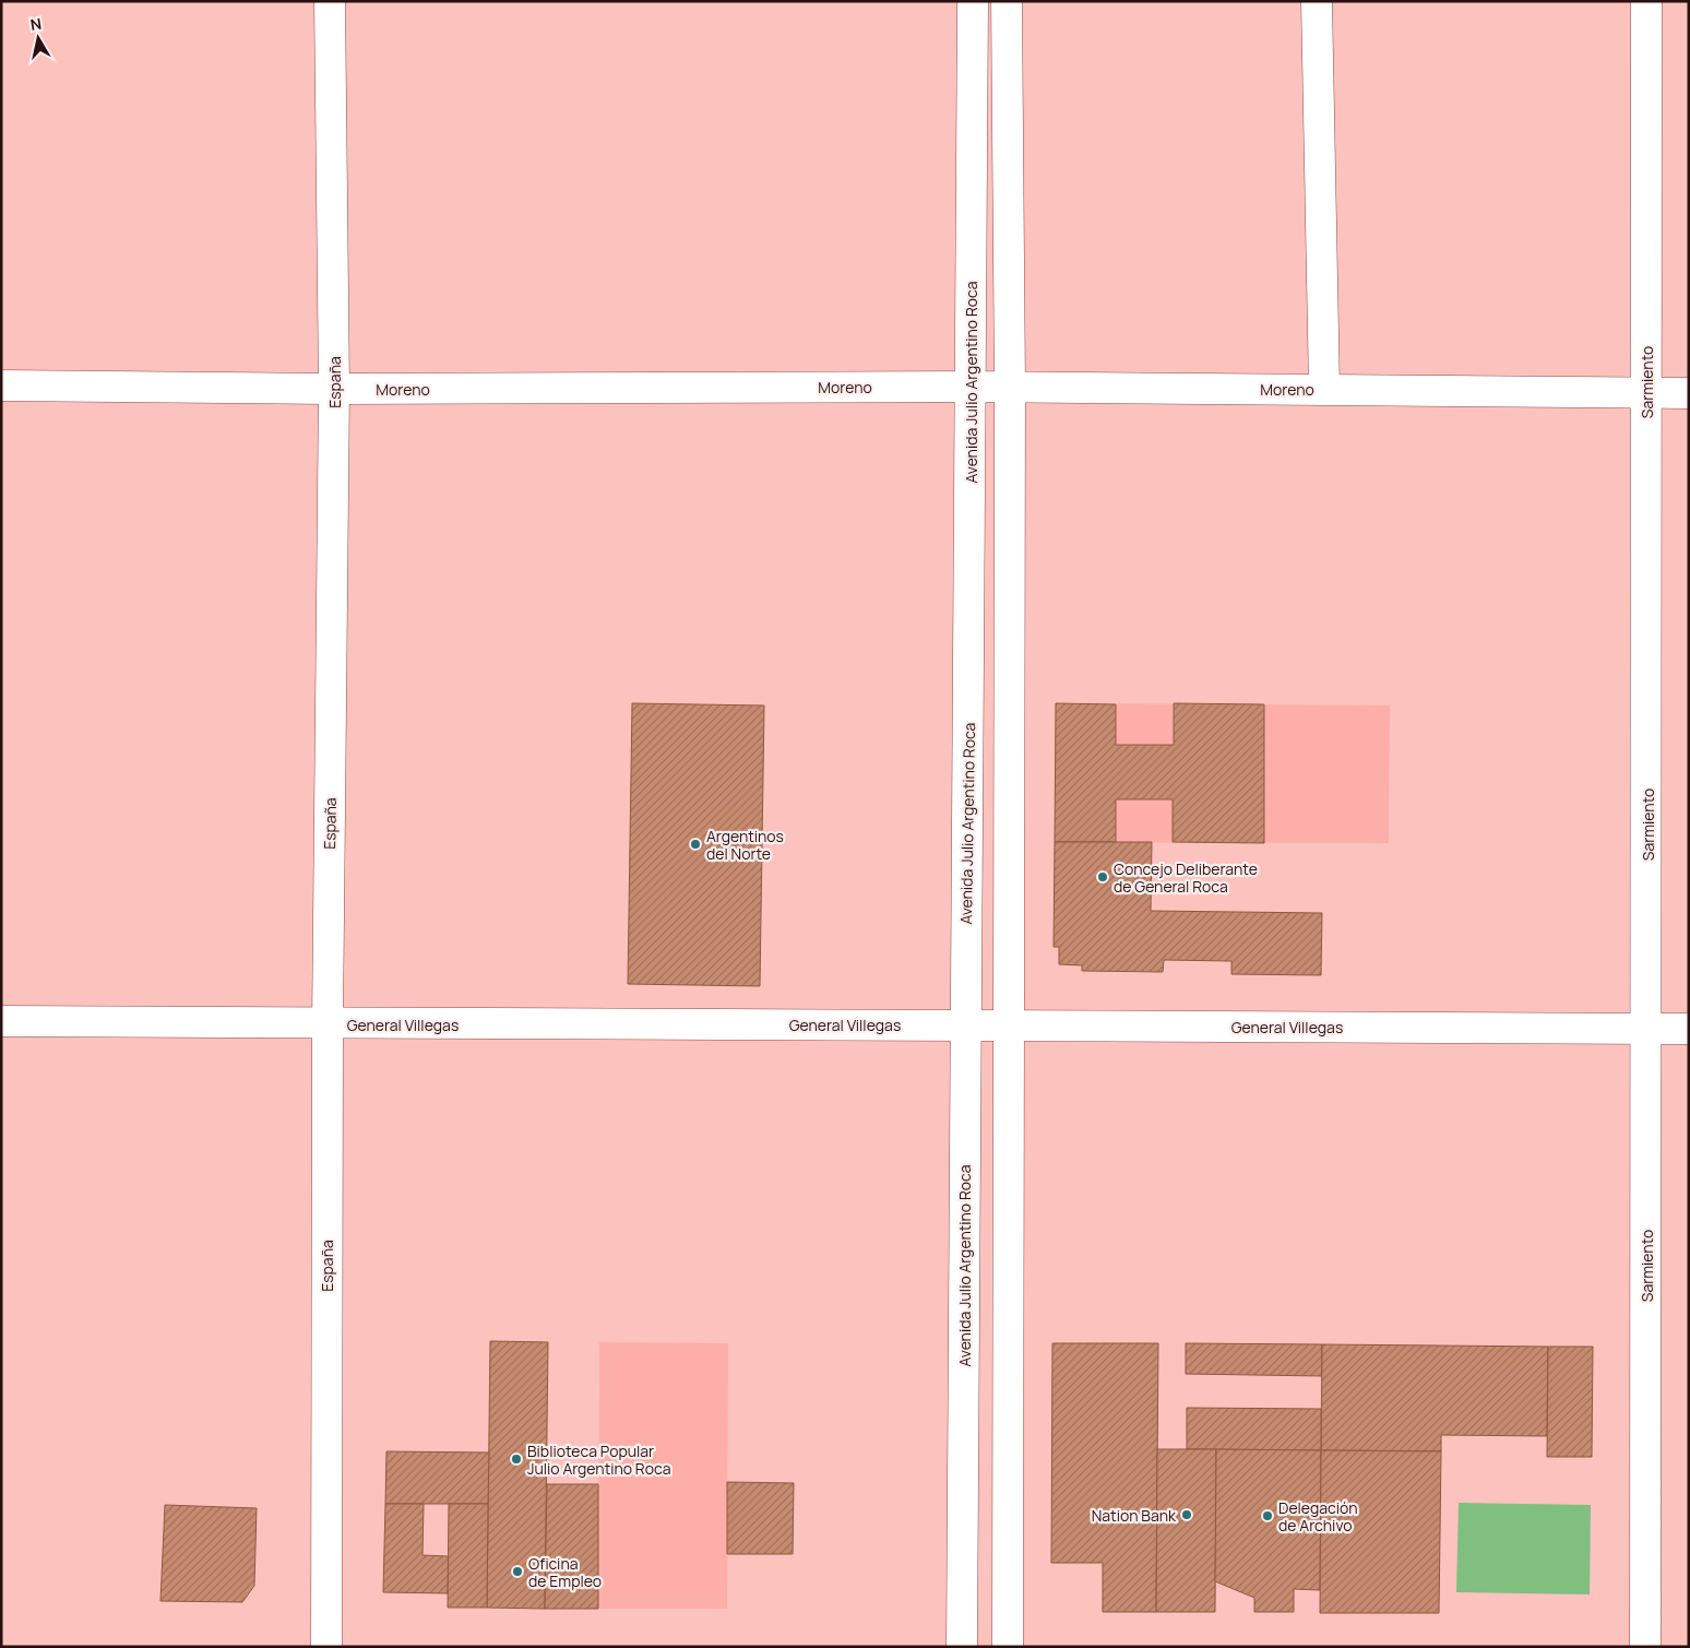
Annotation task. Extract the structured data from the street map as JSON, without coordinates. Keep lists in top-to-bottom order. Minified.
{"streets":{"street":["España","Avenida Julio Argentino Roca","Sarmiento","Moreno","General Villegas"]},"crossings":[["España","Moreno"],["España","General Villegas"],["Avenida Julio Argentino Roca","Moreno"],["Avenida Julio Argentino Roca","General Villegas"],["Sarmiento","Moreno"],["Sarmiento","General Villegas"]],"places":["Argentinos del Norte","Concejo Deliberante de General Roca","Biblioteca Popular Julio Argentino Roca","Nation Bank","Delegación de Archivo","Oficina de Empleo"],"north":"top"}
